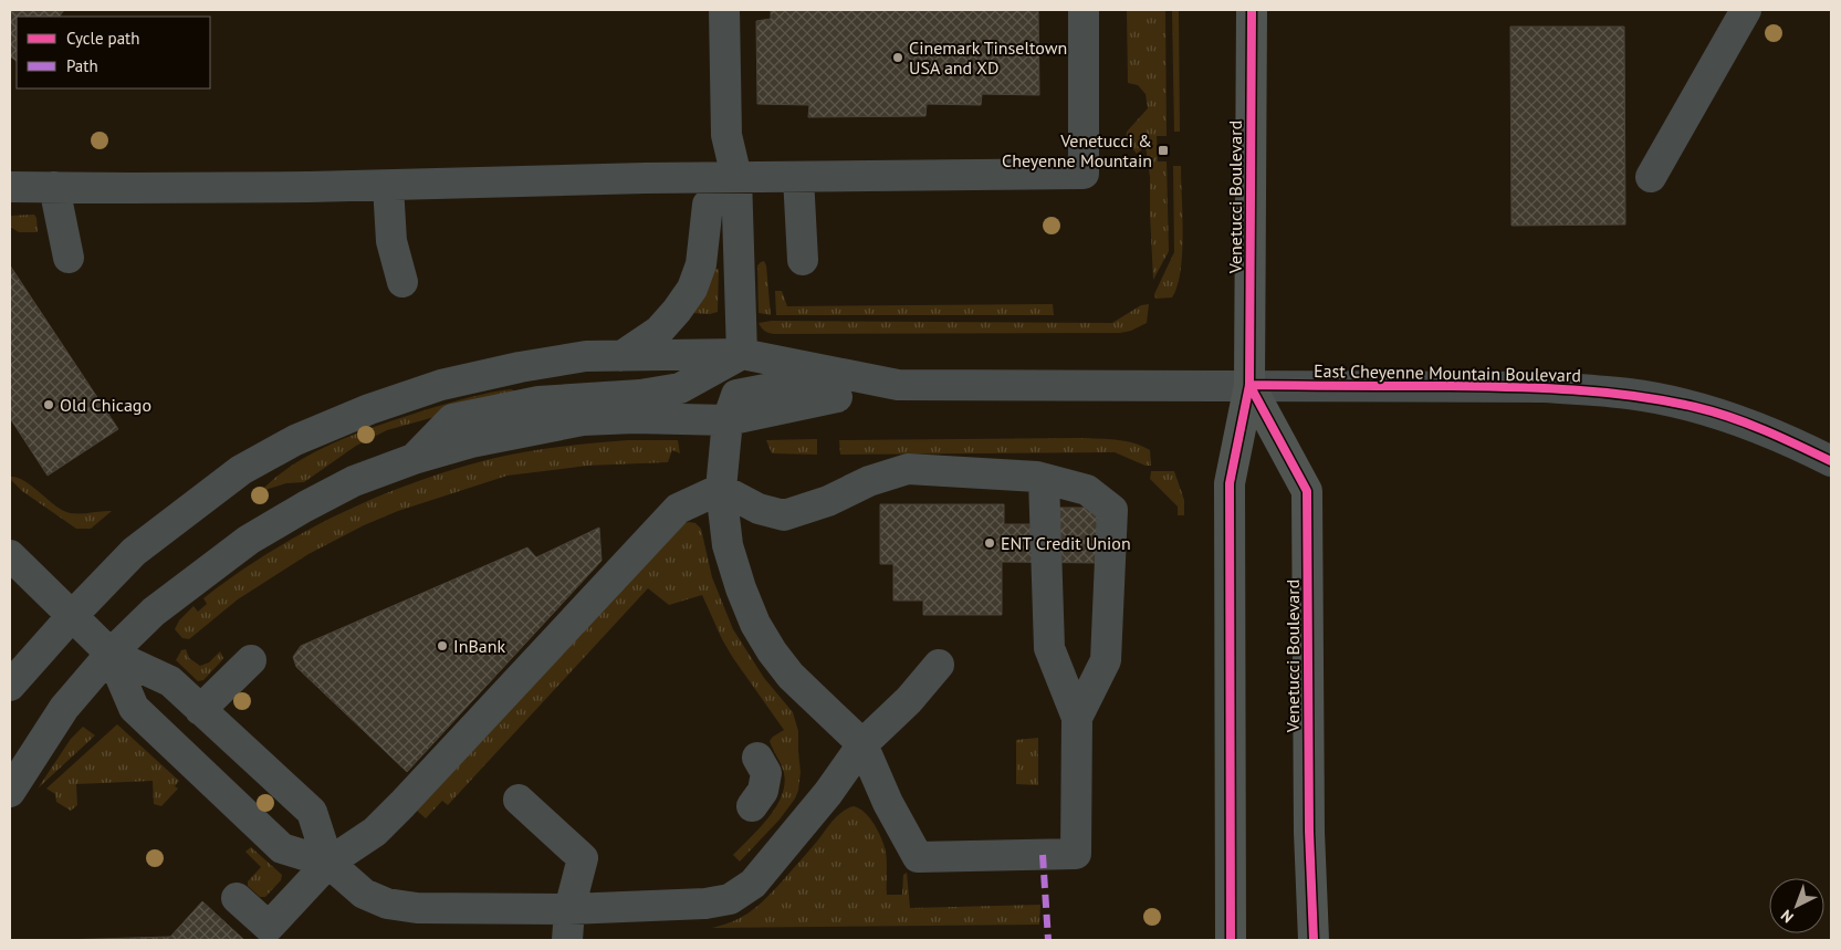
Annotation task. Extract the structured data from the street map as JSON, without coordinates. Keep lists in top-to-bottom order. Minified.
{"streets":{"main road":["Venetucci Boulevard"],"street":["East Cheyenne Mountain Boulevard"]},"crossings":[["Venetucci Boulevard","East Cheyenne Mountain Boulevard"]],"places":{"other":["Cinemark Tinseltown USA and XD","Old Chicago","ENT Credit Union","InBank"],"transit":["Venetucci & Cheyenne Mountain"]},"legend":["Cycle path","Path"],"north":"bottom left"}
